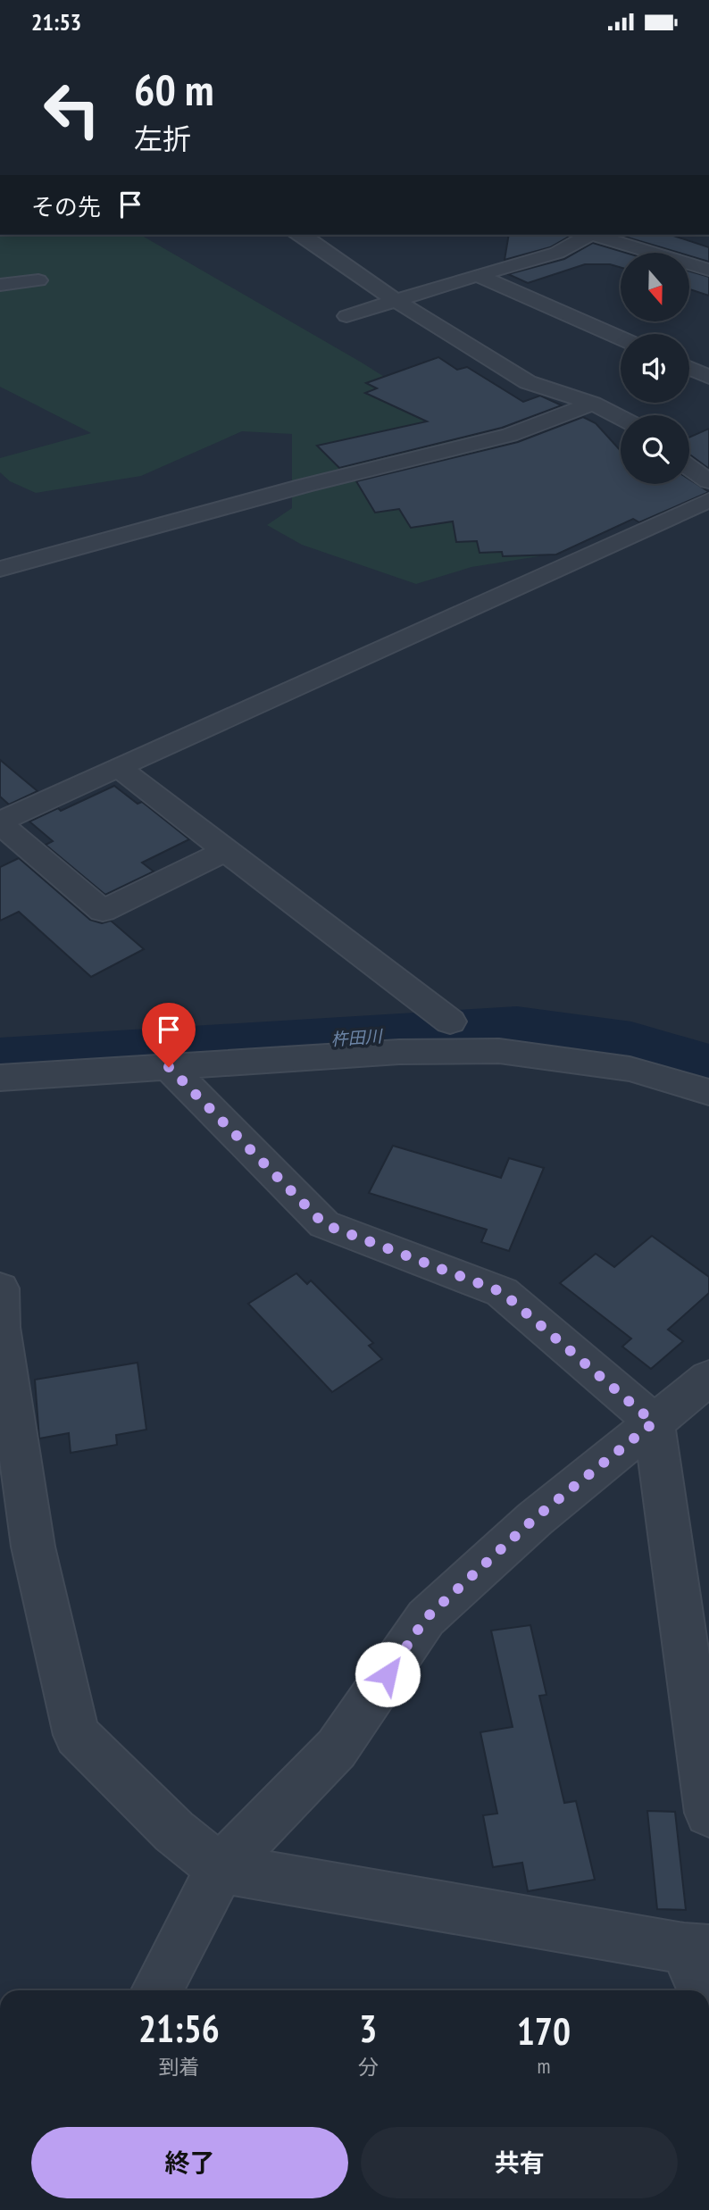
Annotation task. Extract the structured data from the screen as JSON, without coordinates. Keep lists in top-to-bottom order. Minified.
{"water":["杵田川"],"north":"bottom","page":{"status":"21:53","turn":["60 m","左折"],"then":"その先","eta":["21:56","到着","3","分","170","m"],"buttons":["終了","共有"]}}
